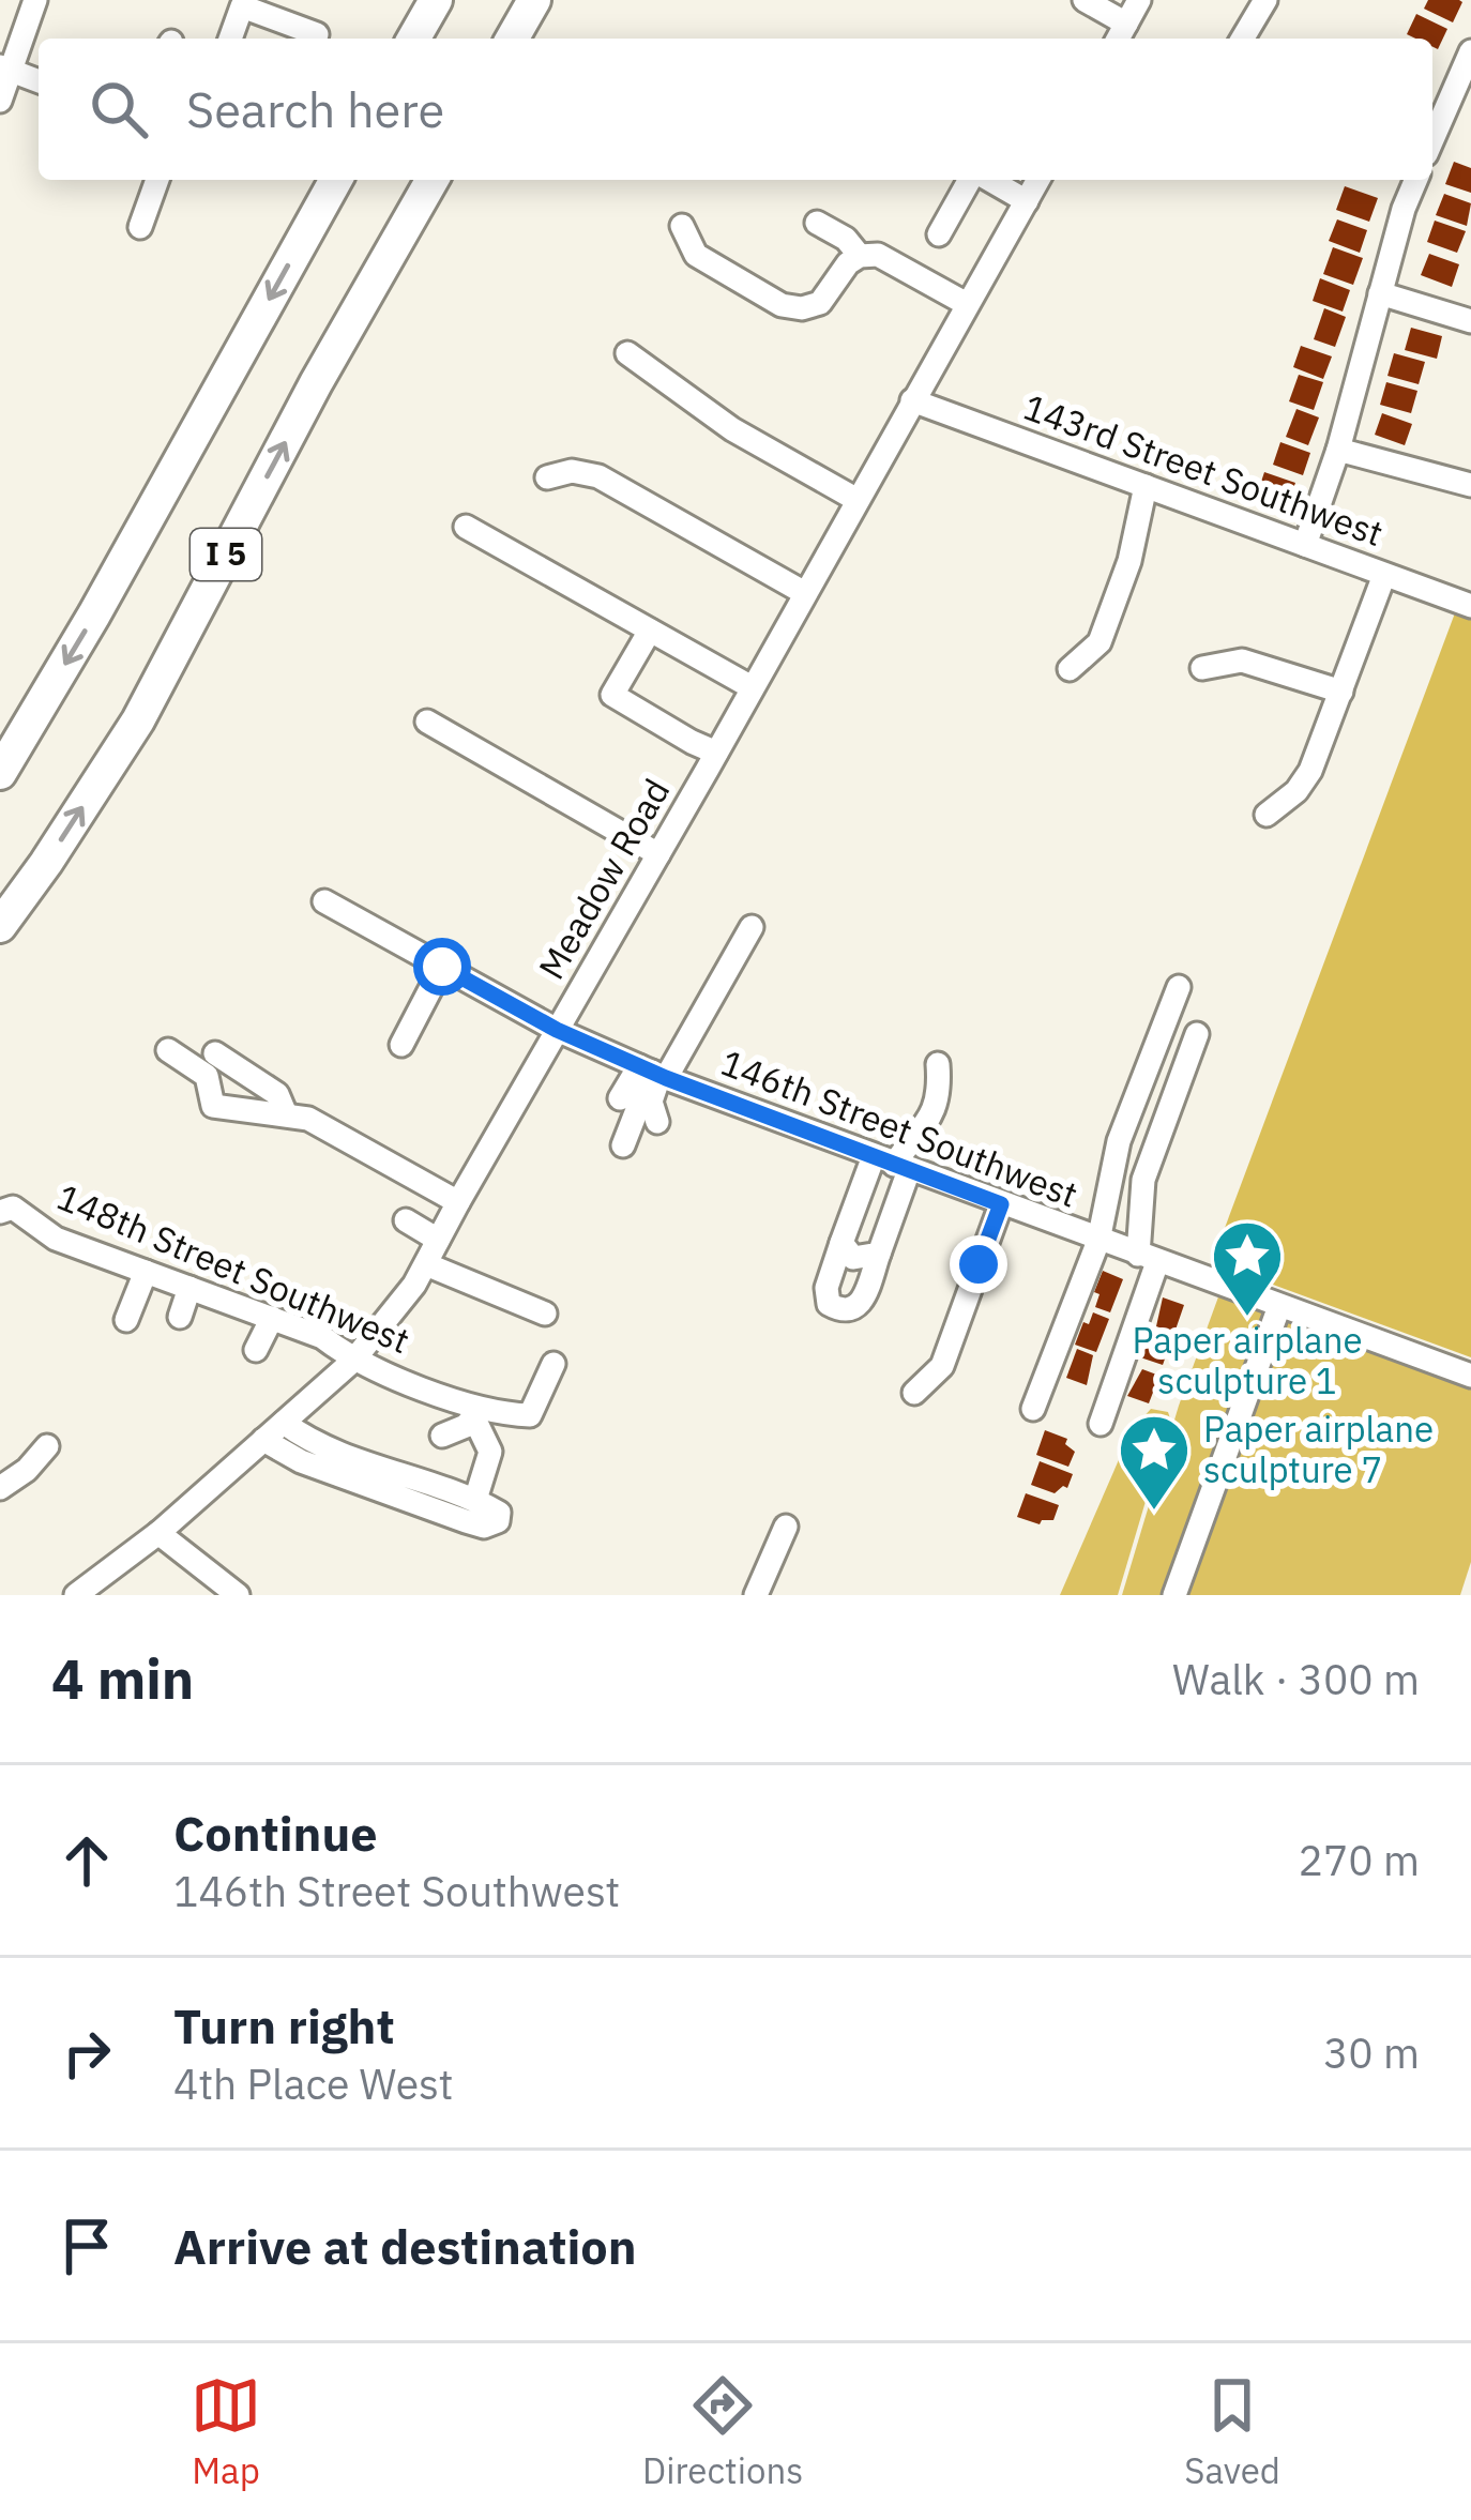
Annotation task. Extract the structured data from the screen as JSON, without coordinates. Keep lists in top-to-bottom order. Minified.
{"streets":{"highway":["I 5"],"street":["143rd Street Southwest","Meadow Road","146th Street Southwest","148th Street Southwest"]},"crossings":[["143rd Street Southwest","Meadow Road"],["Meadow Road","146th Street Southwest"],["Meadow Road","148th Street Southwest"]],"places":{"place":["Paper airplane sculpture 1","Paper airplane sculpture 7"]},"page":{"search":"Search here","heading":["4 min","Walk · 300 m"],"list":[["Continue","146th Street Southwest","270 m"],["Turn right","4th Place West","30 m"],"Arrive at destination"],"nav":["Map","Directions","Saved"]}}
